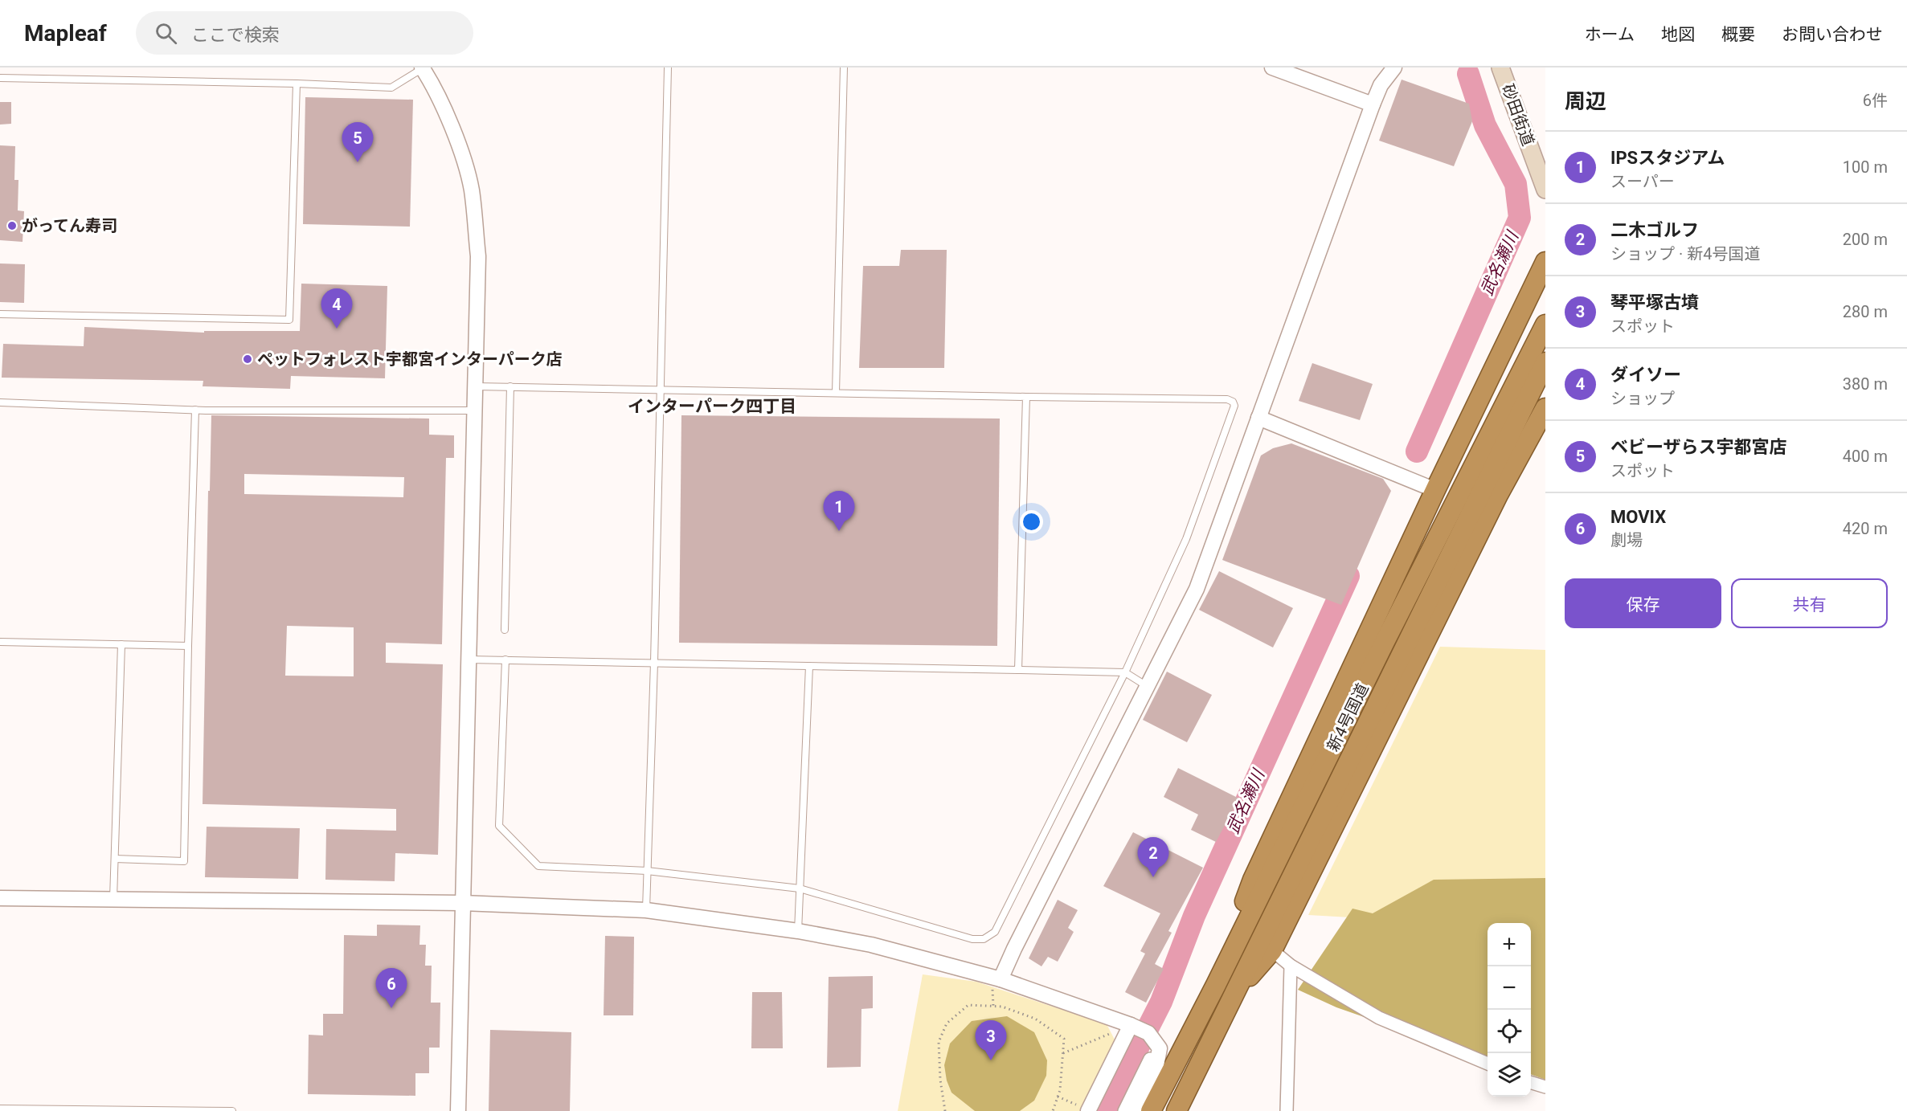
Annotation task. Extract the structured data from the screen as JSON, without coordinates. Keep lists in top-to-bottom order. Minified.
{"streets":{"highway":["新4号国道"],"main road":["砂田街道"]},"districts":["インターパーク四丁目"],"water":["武名瀬川"],"places":["がってん寿司","ペットフォレスト宇都宮インターパーク店"],"page":{"header":"Mapleaf","search":"ここで検索","nav":["ホーム","地図","概要","お問い合わせ"],"heading":["周辺","6件"],"pins":["5","4","1","2","6","3"],"list":[{"mark":"1","name":"IPSスタジアム","note":"スーパー","value":"100 m"},{"mark":"2","name":"二木ゴルフ","note":"ショップ · 新4号国道","value":"200 m"},{"mark":"3","name":"琴平塚古墳","note":"スポット","value":"280 m"},{"mark":"4","name":"ダイソー","note":"ショップ","value":"380 m"},{"mark":"5","name":"ベビーザらス宇都宮店","note":"スポット","value":"400 m"},{"mark":"6","name":"MOVIX","note":"劇場","value":"420 m"}],"buttons":["保存","共有"],"map_buttons":["+","−"]}}
